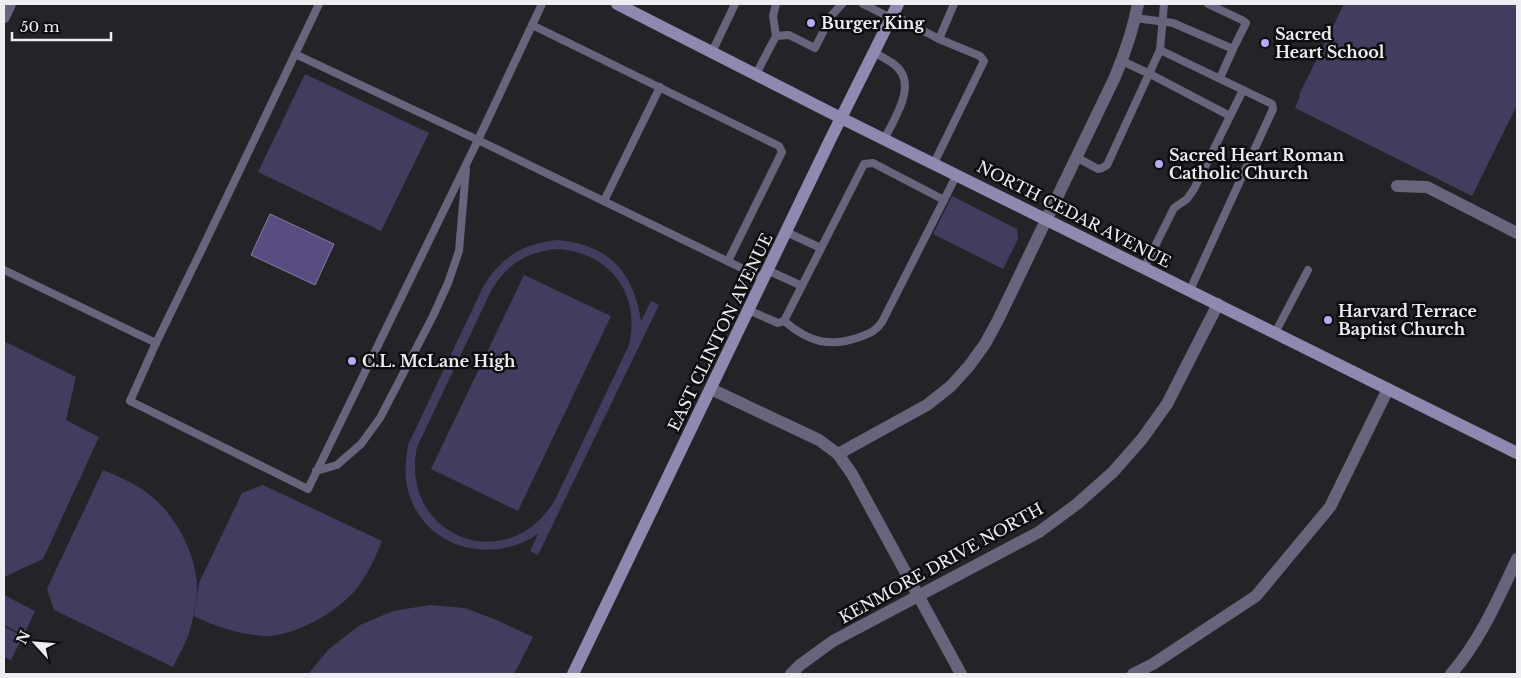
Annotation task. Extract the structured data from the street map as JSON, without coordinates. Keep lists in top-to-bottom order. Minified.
{"streets":{"main road":["NORTH CEDAR AVENUE","EAST CLINTON AVENUE"],"street":["KENMORE DRIVE NORTH"]},"crossings":[["NORTH CEDAR AVENUE","EAST CLINTON AVENUE"],["NORTH CEDAR AVENUE","KENMORE DRIVE NORTH"]],"places":["Burger King","Sacred Heart School","Sacred Heart Roman Catholic Church","Harvard Terrace Baptist Church","C.L. McLane High"],"scale_bar":"50 m","north":"top left"}
